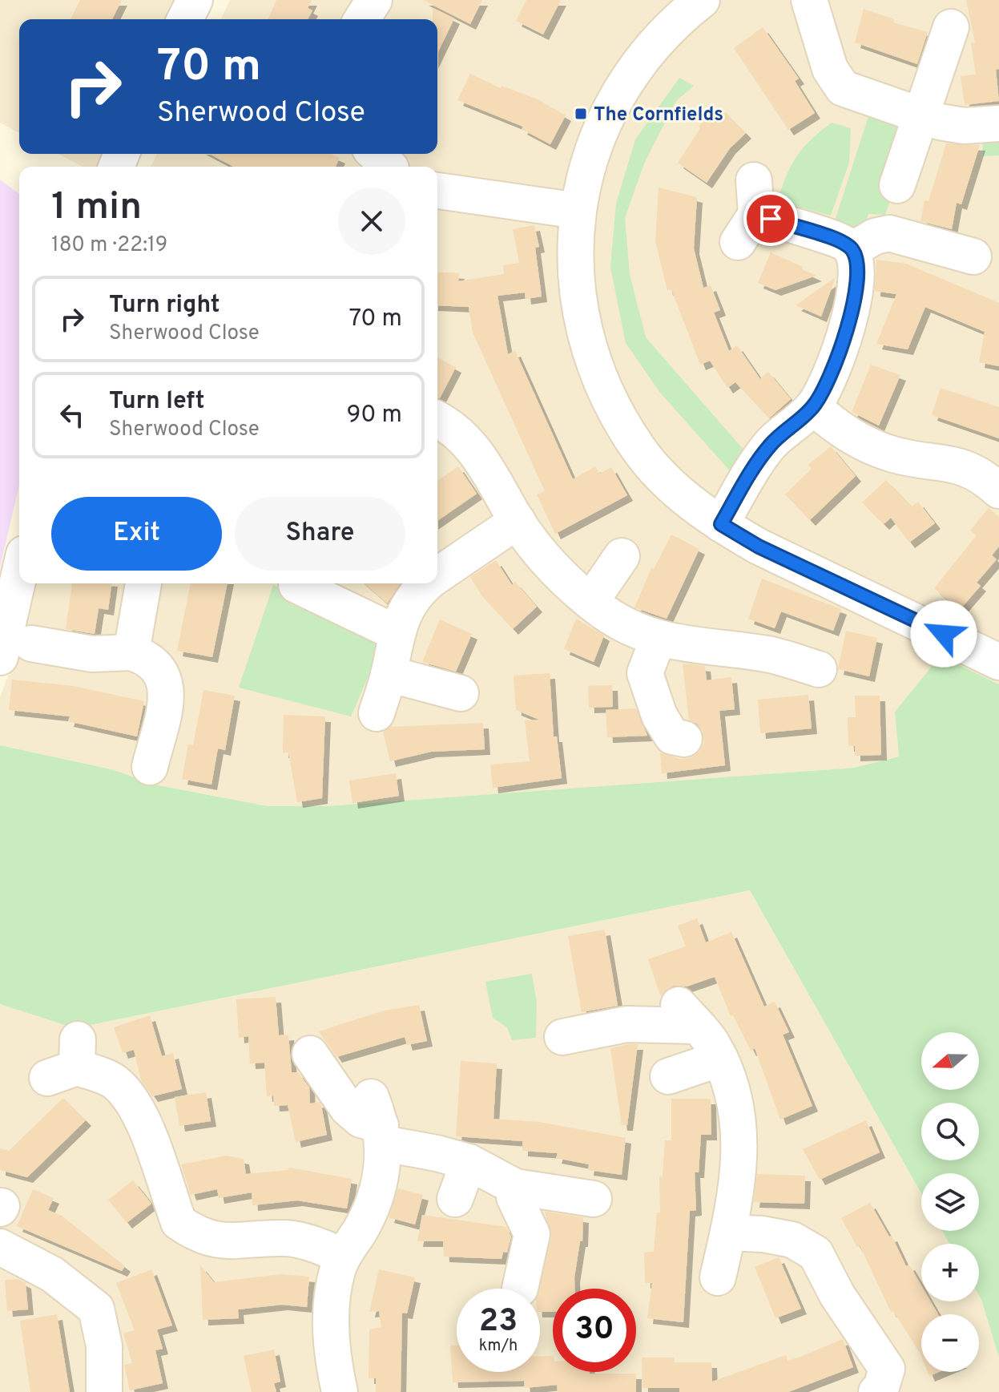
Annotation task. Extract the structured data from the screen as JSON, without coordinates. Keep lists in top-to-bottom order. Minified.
{"places":{"transit":["The Cornfields"]},"north":"left","page":{"turn":["70 m","Sherwood Close"],"heading":["1 min","180 m · 22:19"],"list":[{"name":"Turn right","note":"Sherwood Close","value":"70 m"},{"name":"Turn left","note":"Sherwood Close","value":"90 m"}],"buttons":["Exit","Share"],"map_buttons":["+","−"],"speed":"23 km/h","limit":"30"}}
